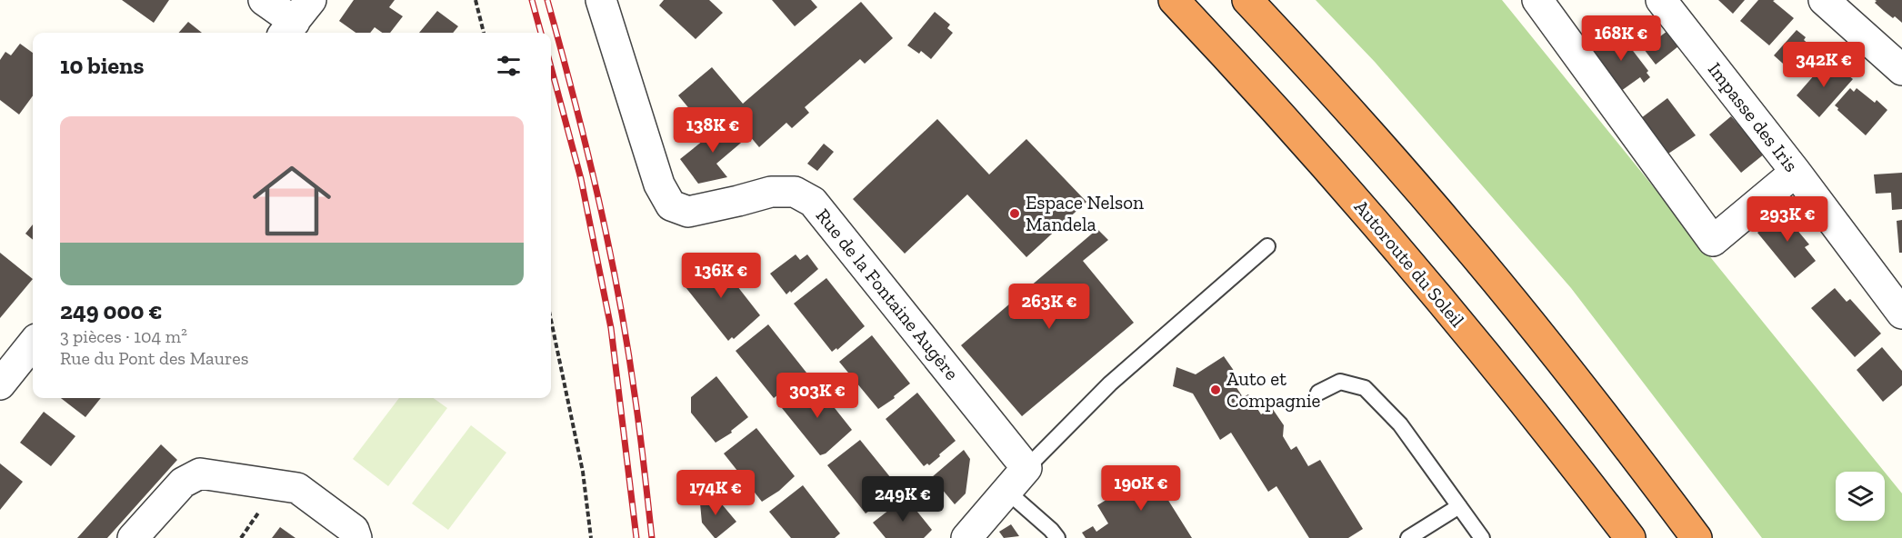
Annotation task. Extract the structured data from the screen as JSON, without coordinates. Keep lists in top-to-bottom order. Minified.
{"streets":{"highway":["Autoroute du Soleil"],"street":["Impasse des Iris","Rue de la Fontaine Augère"]},"places":["Espace Nelson Mandela","Auto et Compagnie"],"page":{"price":["168K €","342K €","138K €","293K €","136K €","263K €","303K €","190K €","174K €","249K €"],"heading":"10 biens","list":[{"name":"249 000 €","note":"3 pièces · 104 m² · Rue du Pont des Maures"}]}}
